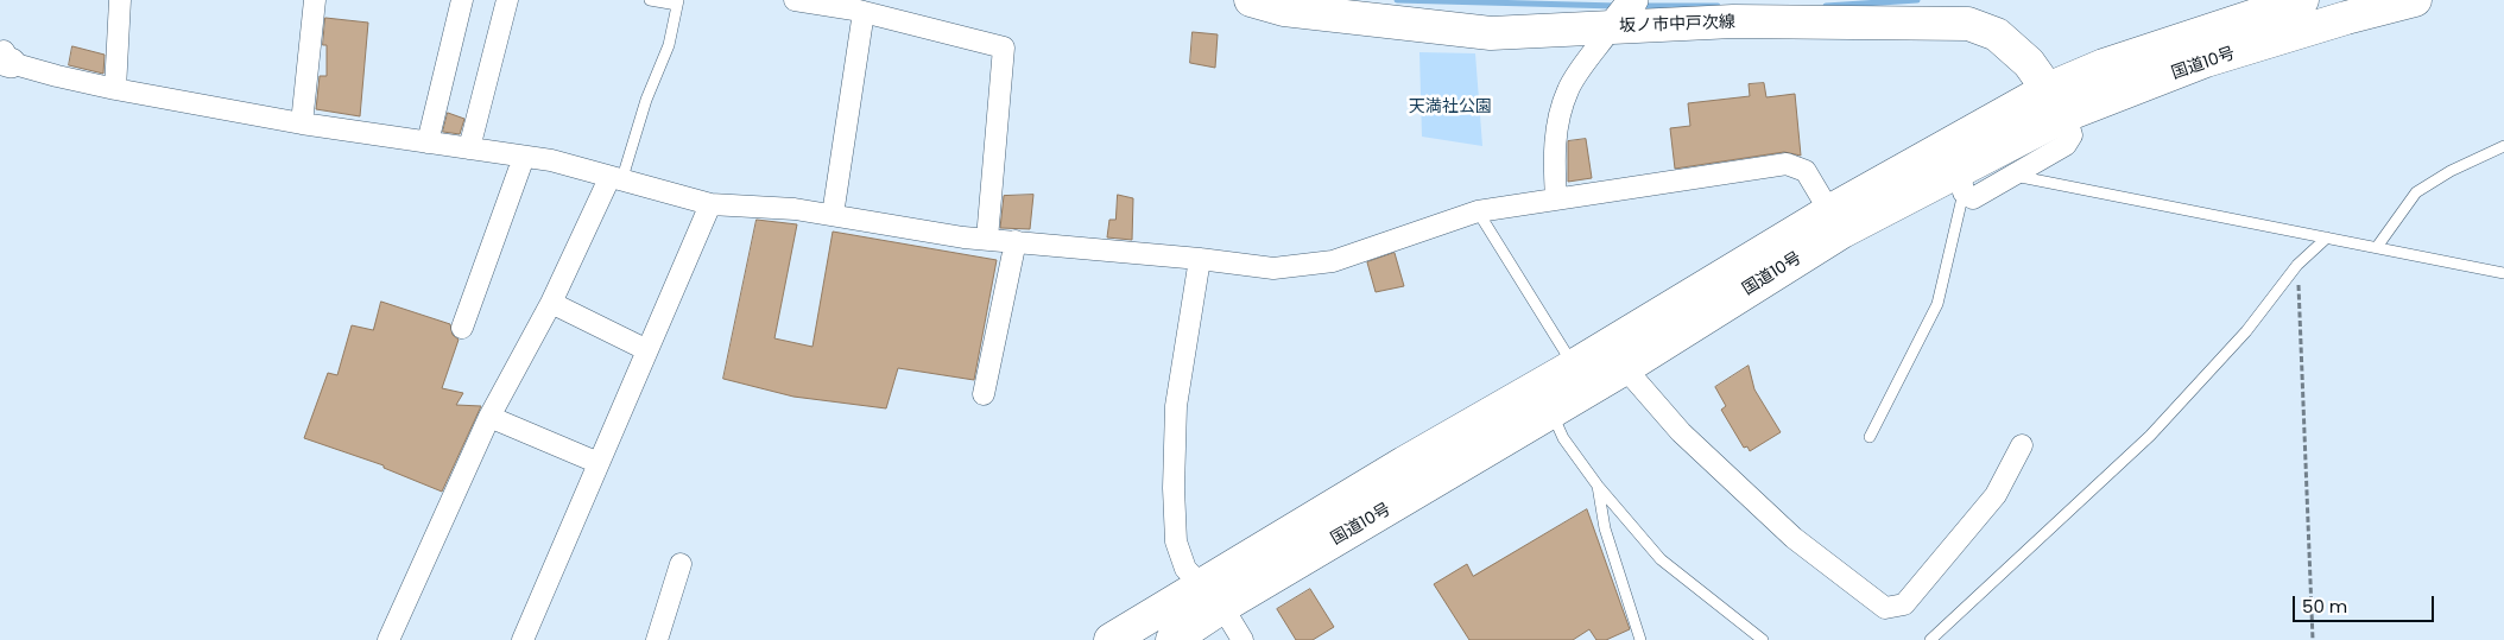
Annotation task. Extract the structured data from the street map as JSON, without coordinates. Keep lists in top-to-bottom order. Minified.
{"streets":{"main road":["坂ノ市中戸次線","国道10号"]},"crossings":[["坂ノ市中戸次線","国道10号"]],"parks":["天満社公園"],"scale_bar":"50 m"}
